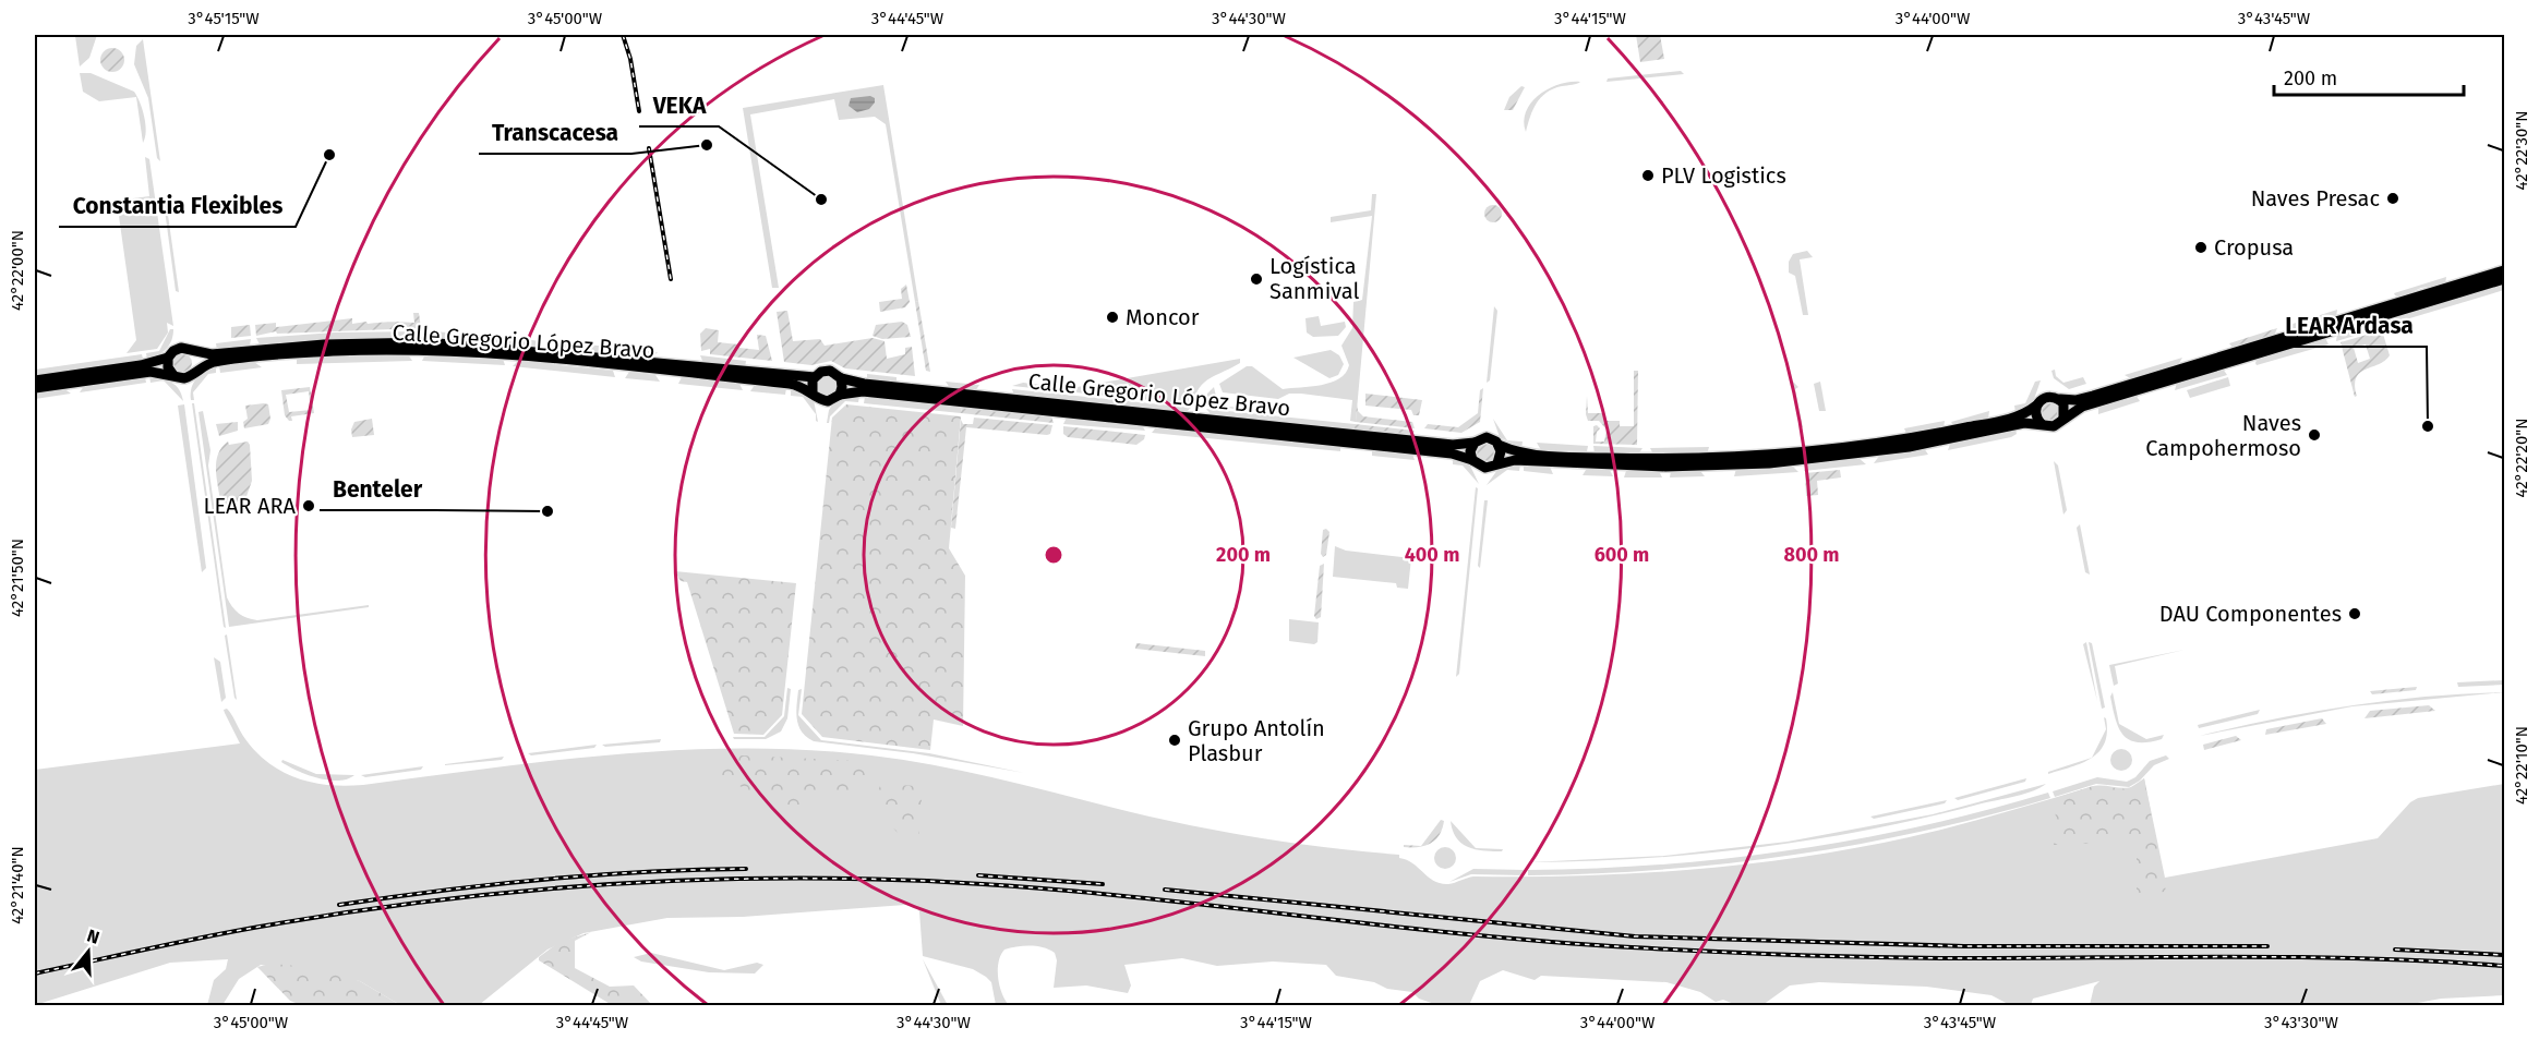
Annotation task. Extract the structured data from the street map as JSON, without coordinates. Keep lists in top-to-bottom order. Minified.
{"streets":{"main road":["Calle Gregorio López Bravo"]},"places":["Transcacesa","Constantia Flexibles","PLV Logistics","Naves Presac","VEKA","Cropusa","Logística Sanmival","Moncor","LEAR Ardasa","Naves Campohermoso","LEAR ARA","Benteler","DAU Componentes","Grupo Antolín Plasbur"],"scale_bar":"200 m","north":"top","coordinates":["3°45'15\"W","3°45'00\"W","3°44'45\"W","3°44'30\"W","3°44'15\"W","3°44'00\"W","3°43'45\"W","42°22'30\"N","42°22'00\"N","42°22'20\"N","42°21'50\"N","42°22'10\"N","42°21'40\"N","3°43'30\"W"],"rings":["200 m","400 m","600 m","800 m"]}
